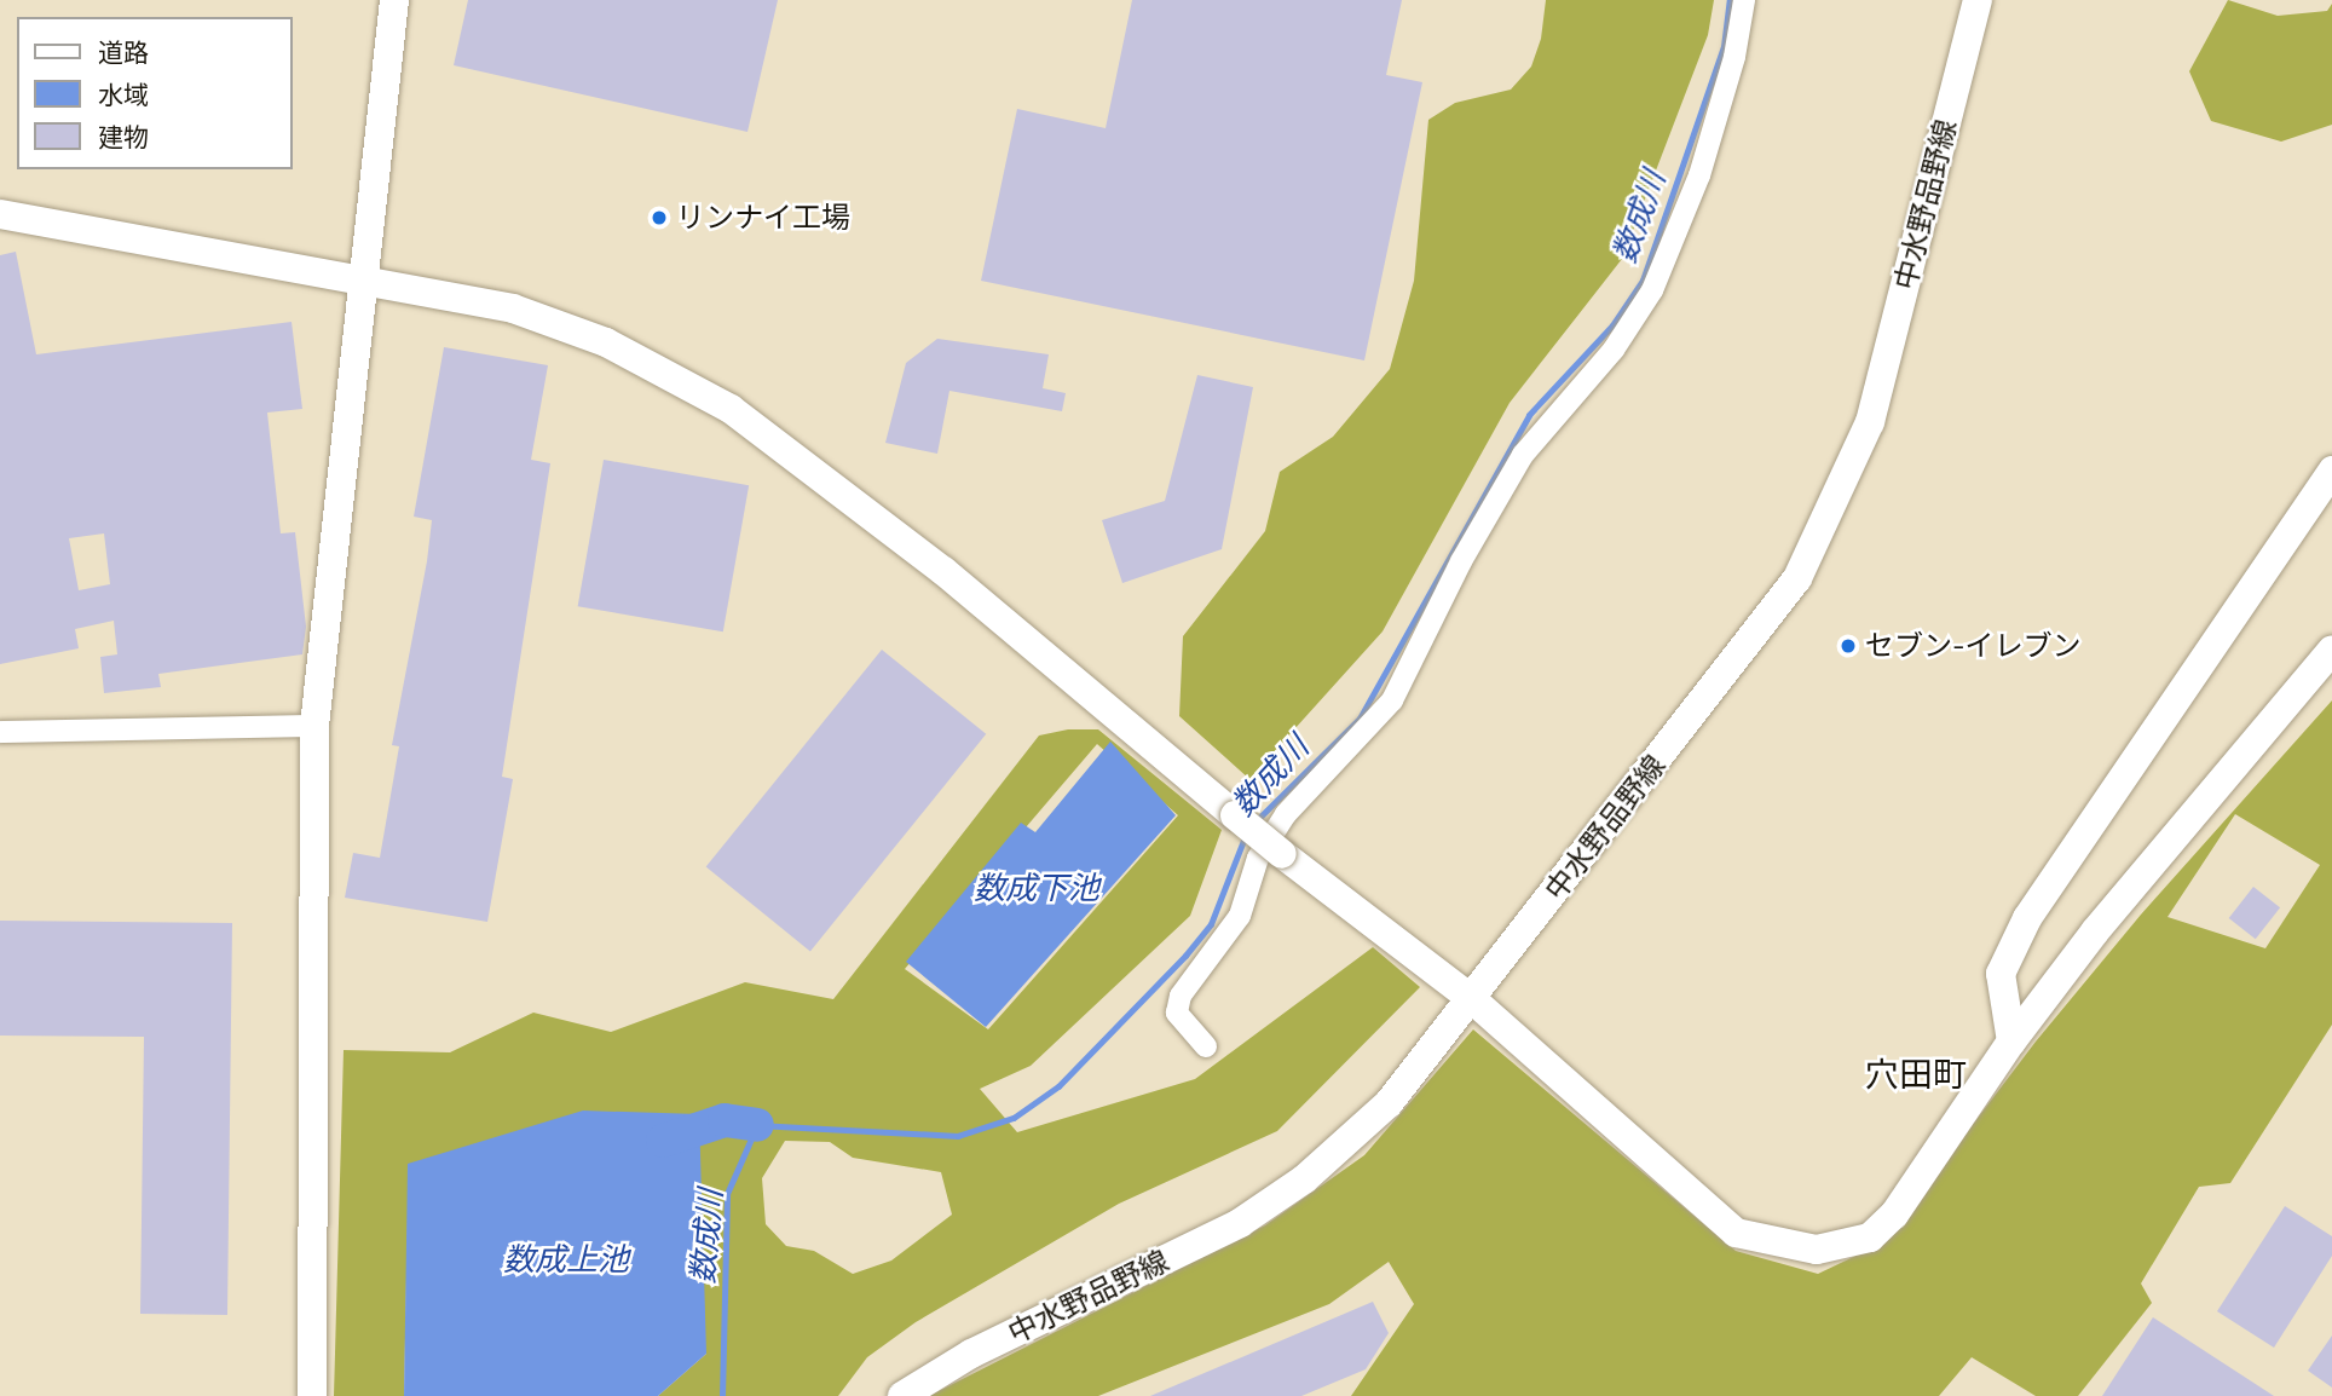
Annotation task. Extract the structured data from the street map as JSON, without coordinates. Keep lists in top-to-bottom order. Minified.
{"streets":{"street":["中水野品野線"]},"districts":["穴田町"],"water":["数成川","数成下池","数成上池"],"places":["リンナイ工場","セブン-イレブン"],"legend":["道路","水域","建物"]}
